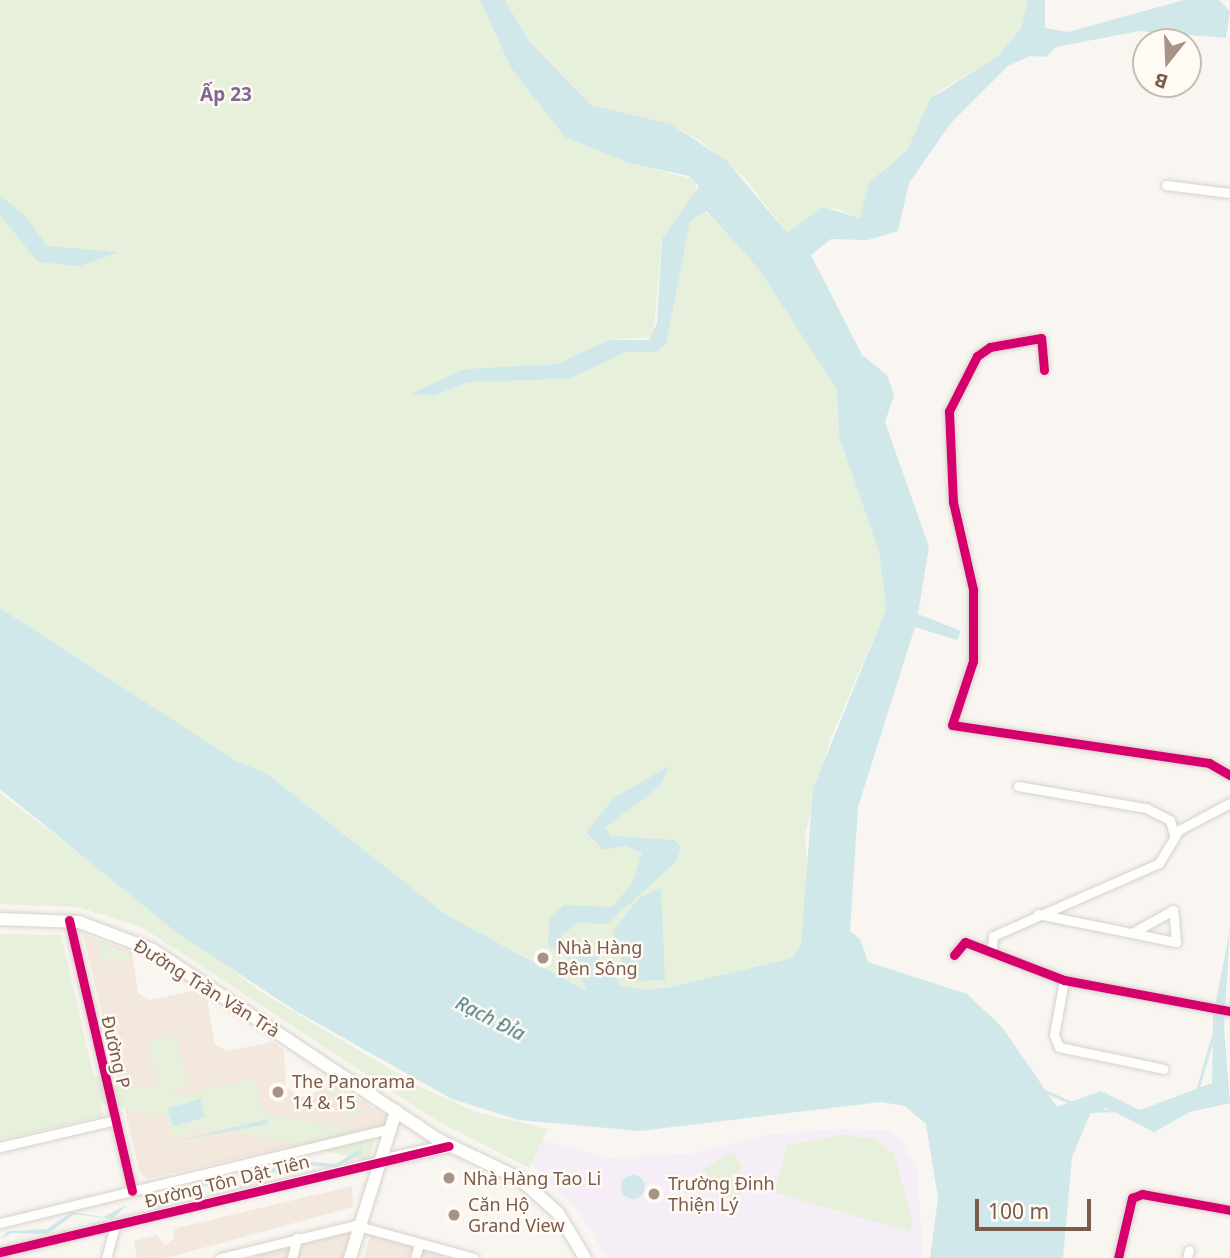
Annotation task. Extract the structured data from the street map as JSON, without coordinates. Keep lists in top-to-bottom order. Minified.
{"streets":{"main road":["Đường Trần Văn Trà"],"street":["Đường P","Đường Tôn Dật Tiên"]},"crossings":[["Đường Trần Văn Trà","Đường P"],["Đường P","Đường Tôn Dật Tiên"]],"districts":["Ấp 23"],"water":["Rạch Đỉa"],"places":["Nhà Hàng Bên Sông","The Panorama 14 & 15","Nhà Hàng Tao Li","Trường Đinh Thiện Lý","Căn Hộ Grand View"],"scale_bar":"100 m","north":"bottom"}
